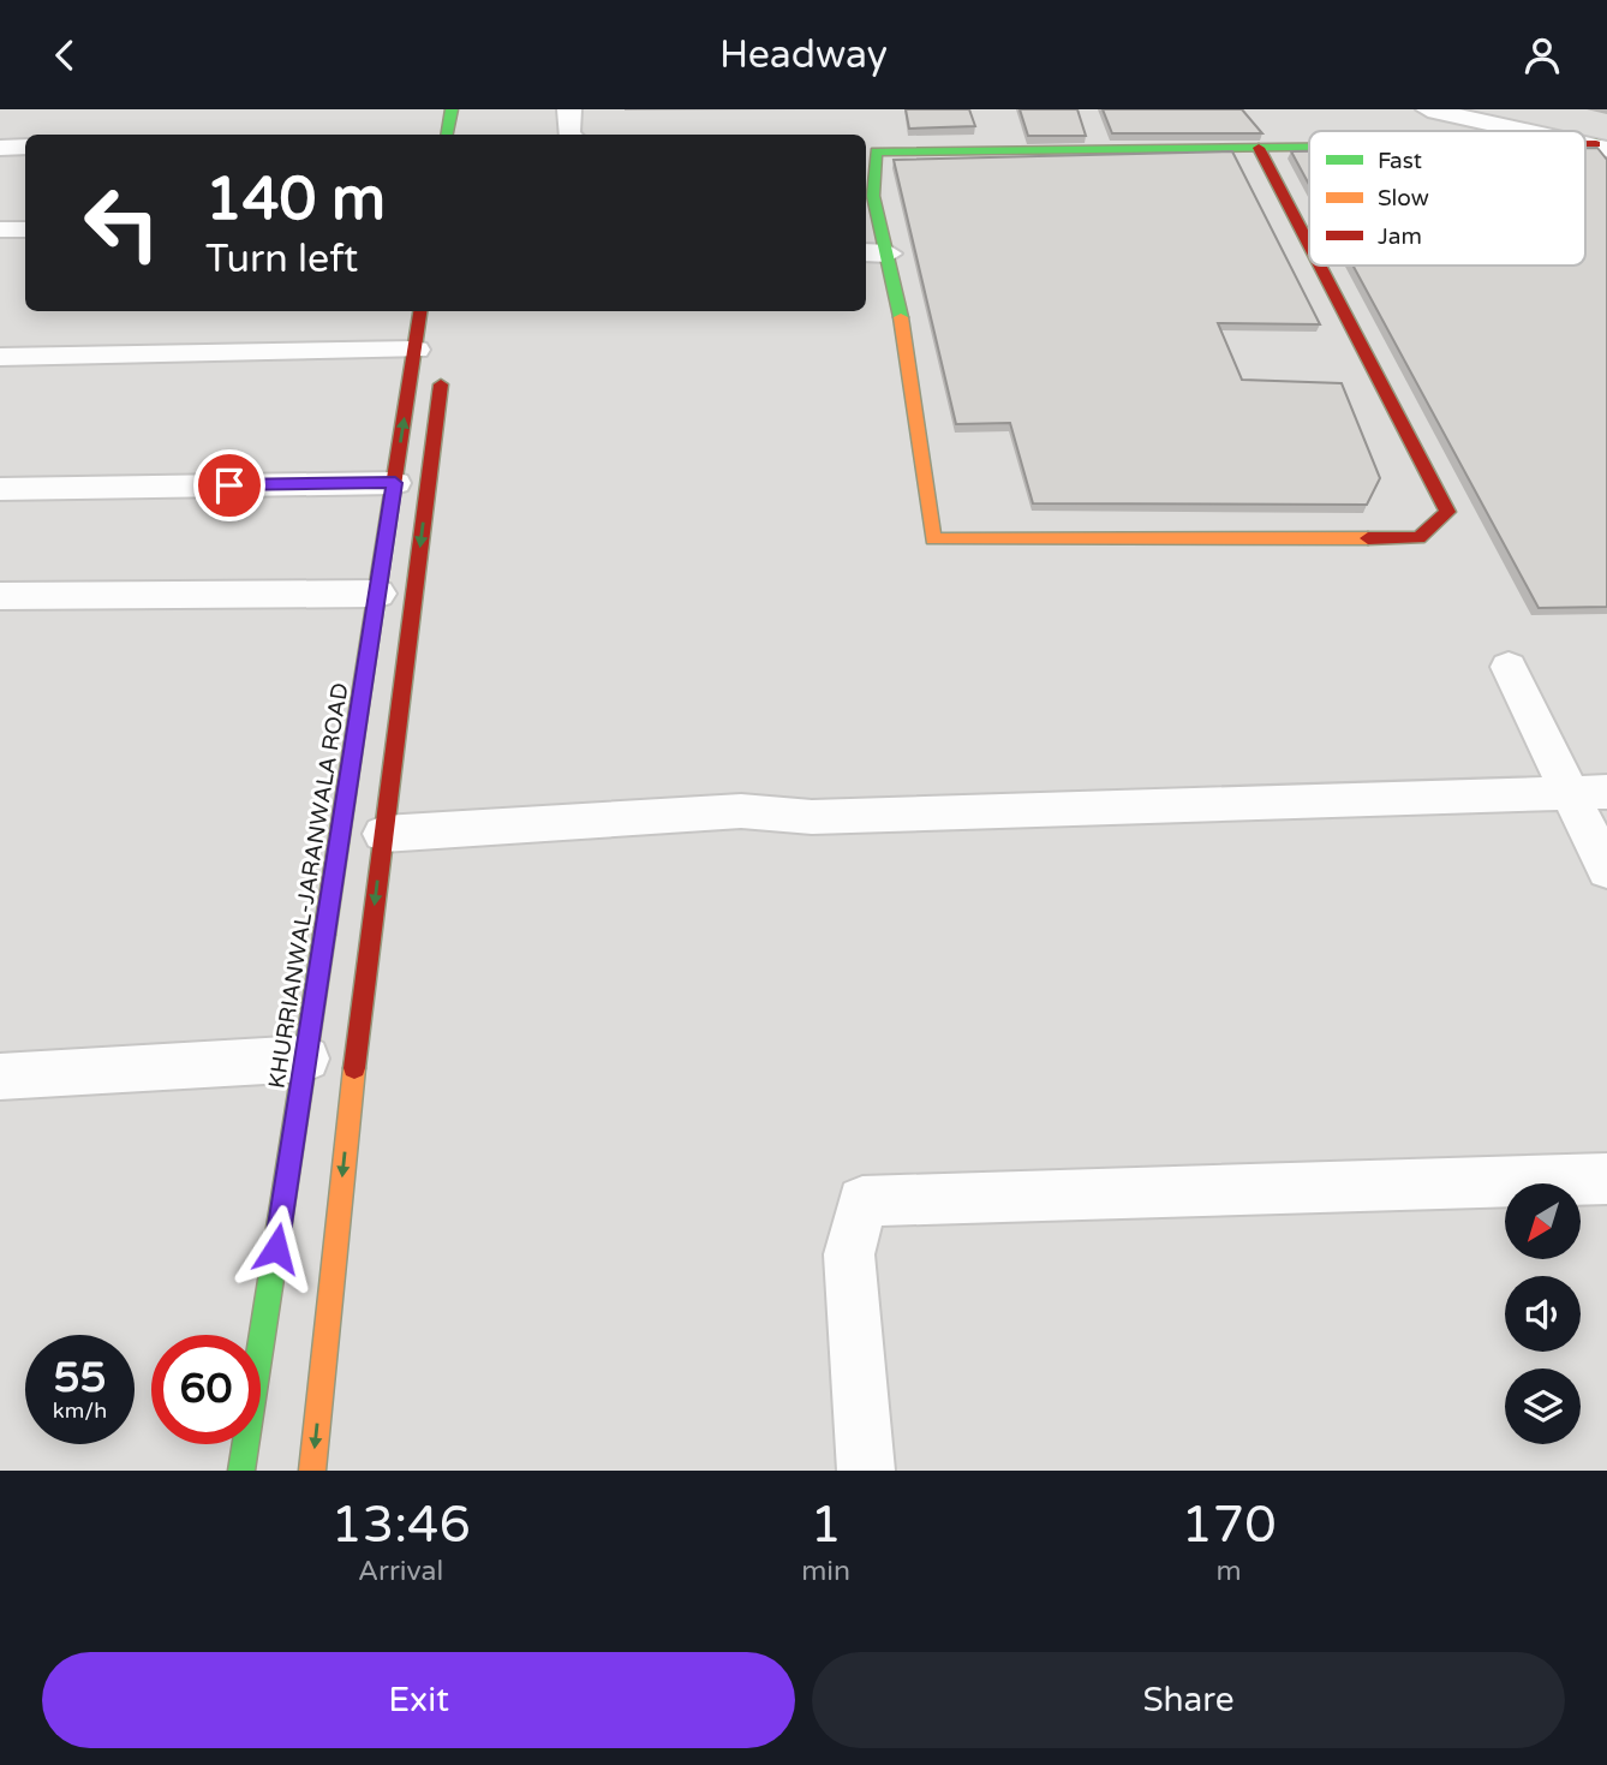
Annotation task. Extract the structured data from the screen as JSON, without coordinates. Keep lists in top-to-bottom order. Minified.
{"streets":{"street":["KHURRIANWAL-JARANWALA ROAD"]},"legend":["Fast","Slow","Jam"],"north":"bottom left","page":{"header":"Headway","turn":["140 m","Turn left"],"speed":"55 km/h","limit":"60","eta":["13:46","Arrival","1","min","170","m"],"buttons":["Exit","Share"]}}
